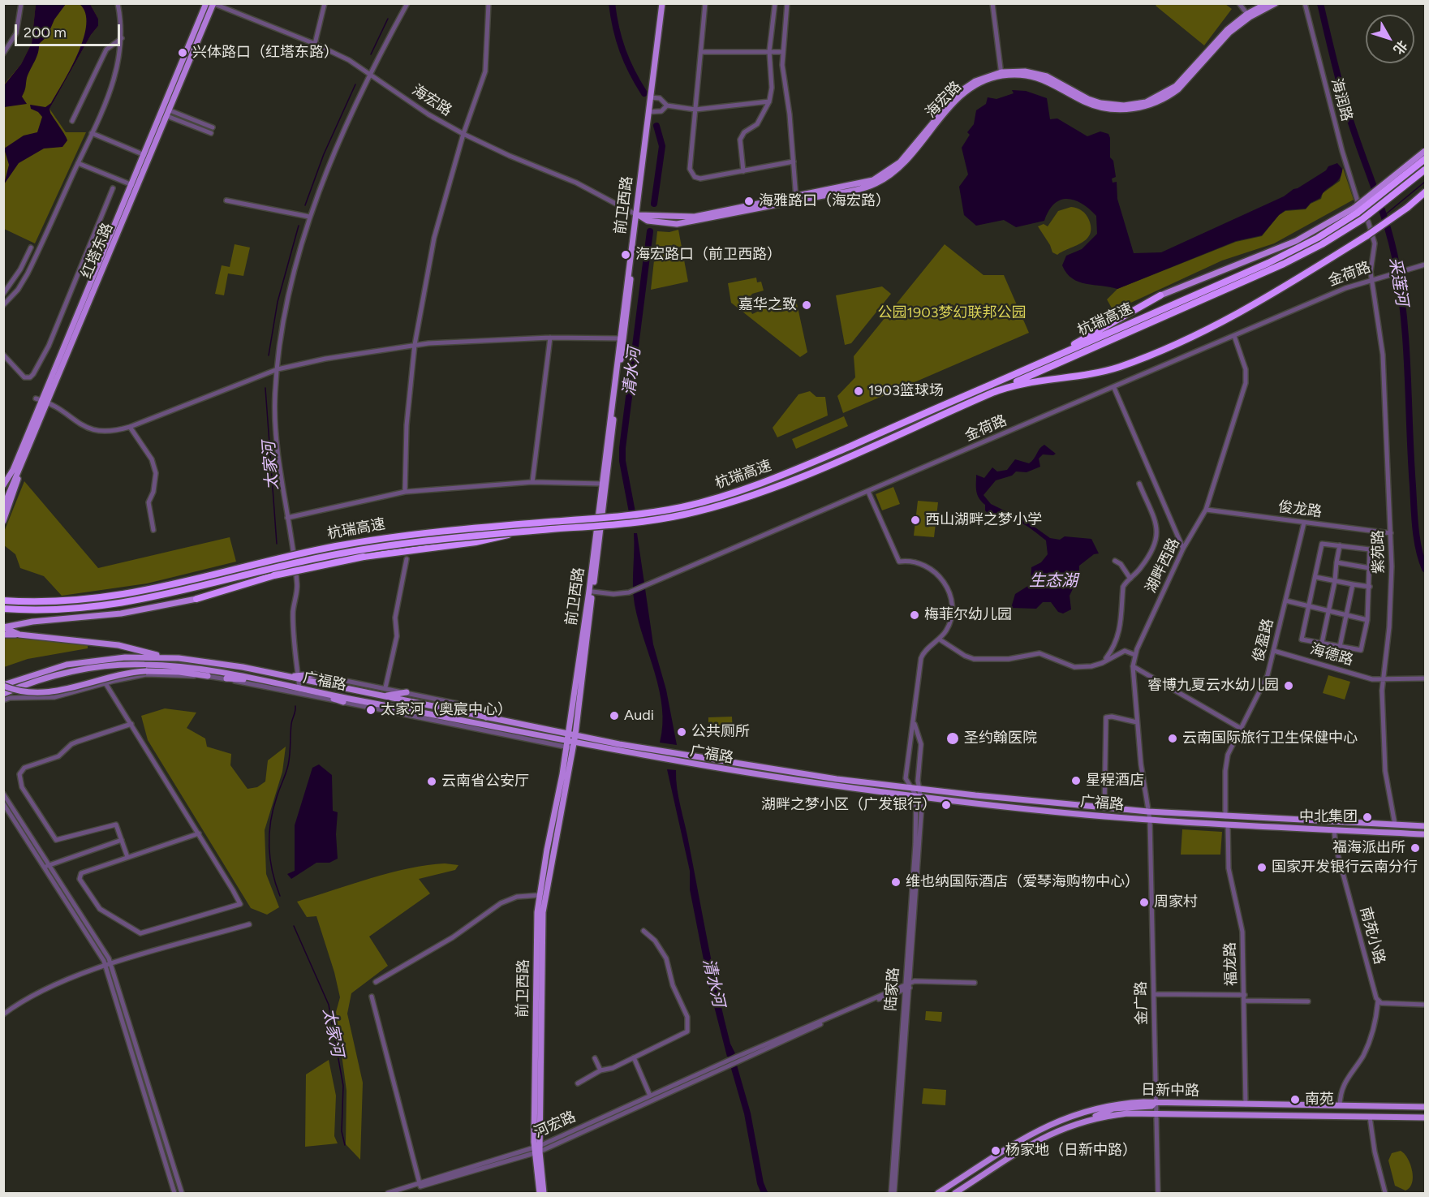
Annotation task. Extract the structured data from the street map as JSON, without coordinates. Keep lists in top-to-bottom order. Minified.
{"streets":{"highway":["杭瑞高速"],"main road":["海宏路","前卫西路","红塔东路","广福路","日新中路"],"street":["海润路","金荷路","俊龙路","紫苑路","湖畔西路","俊盈路","海德路","南苑小路","福龙路","陆家路","金广路","河宏路"]},"crossings":[["海宏路","前卫西路"],["海宏路","红塔东路"],["前卫西路","金荷路"],["前卫西路","广福路"],["前卫西路","河宏路"],["金荷路","紫苑路"],["金荷路","湖畔西路"],["金荷路","陆家路"],["俊龙路","紫苑路"],["俊龙路","湖畔西路"],["俊龙路","俊盈路"],["紫苑路","海德路"],["紫苑路","广福路"],["湖畔西路","广福路"],["湖畔西路","金广路"],["俊盈路","海德路"],["俊盈路","广福路"],["广福路","南苑小路"],["广福路","福龙路"],["广福路","陆家路"],["广福路","金广路"],["福龙路","日新中路"],["金广路","日新中路"]],"water":["采莲河","清水河","太家河","生态湖"],"parks":["公园1903梦幻联邦公园"],"places":["兴体路口（红塔东路）","海雅路口（海宏路）","海宏路口（前卫西路）","嘉华之致","1903篮球场","西山湖畔之梦小学","梅菲尔幼儿园","睿博九夏云水幼儿园","太家河（奥宸中心）","Audi","公共厕所","圣约翰医院","云南国际旅行卫生保健中心","星程酒店","云南省公安厅","湖畔之梦小区（广发银行）","中北集团","福海派出所","国家开发银行云南分行","维也纳国际酒店（爱琴海购物中心）","周家村","南苑","杨家地（日新中路）"],"scale_bar":"200 m","north":"bottom right"}
